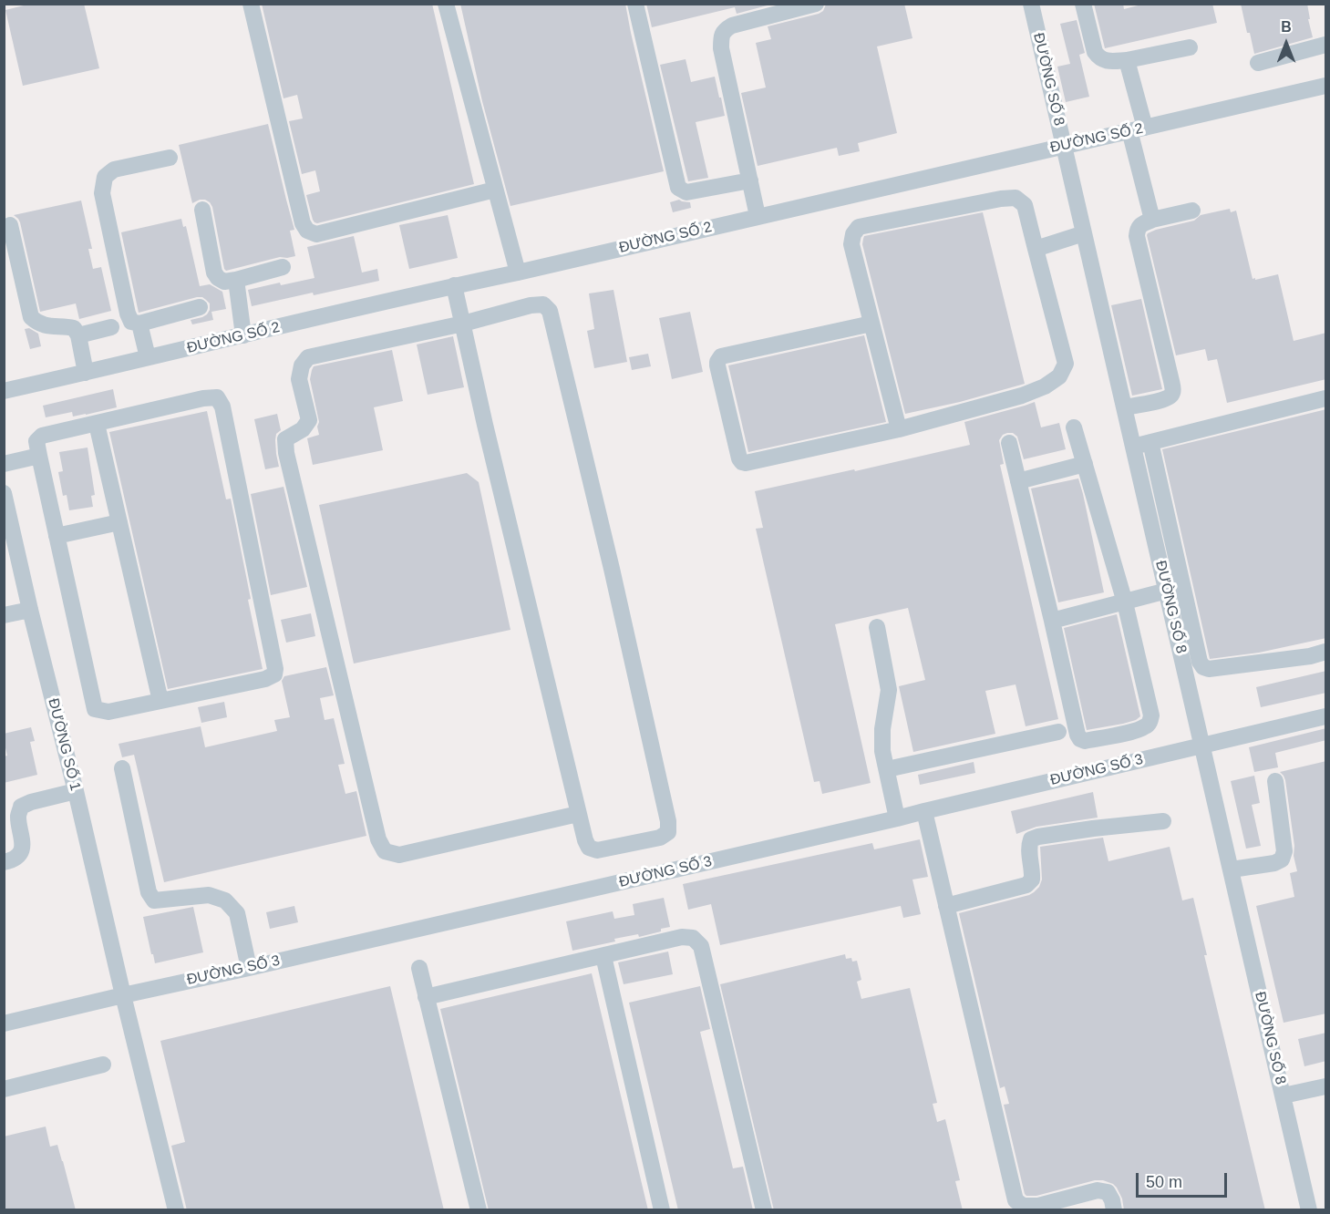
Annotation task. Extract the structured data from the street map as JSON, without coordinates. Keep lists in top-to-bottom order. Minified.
{"streets":{"street":["ĐƯỜNG SỐ 8","ĐƯỜNG SỐ 2","ĐƯỜNG SỐ 1","ĐƯỜNG SỐ 3"]},"crossings":[["ĐƯỜNG SỐ 8","ĐƯỜNG SỐ 2"],["ĐƯỜNG SỐ 8","ĐƯỜNG SỐ 3"],["ĐƯỜNG SỐ 1","ĐƯỜNG SỐ 3"]],"scale_bar":"50 m","north":"top"}
